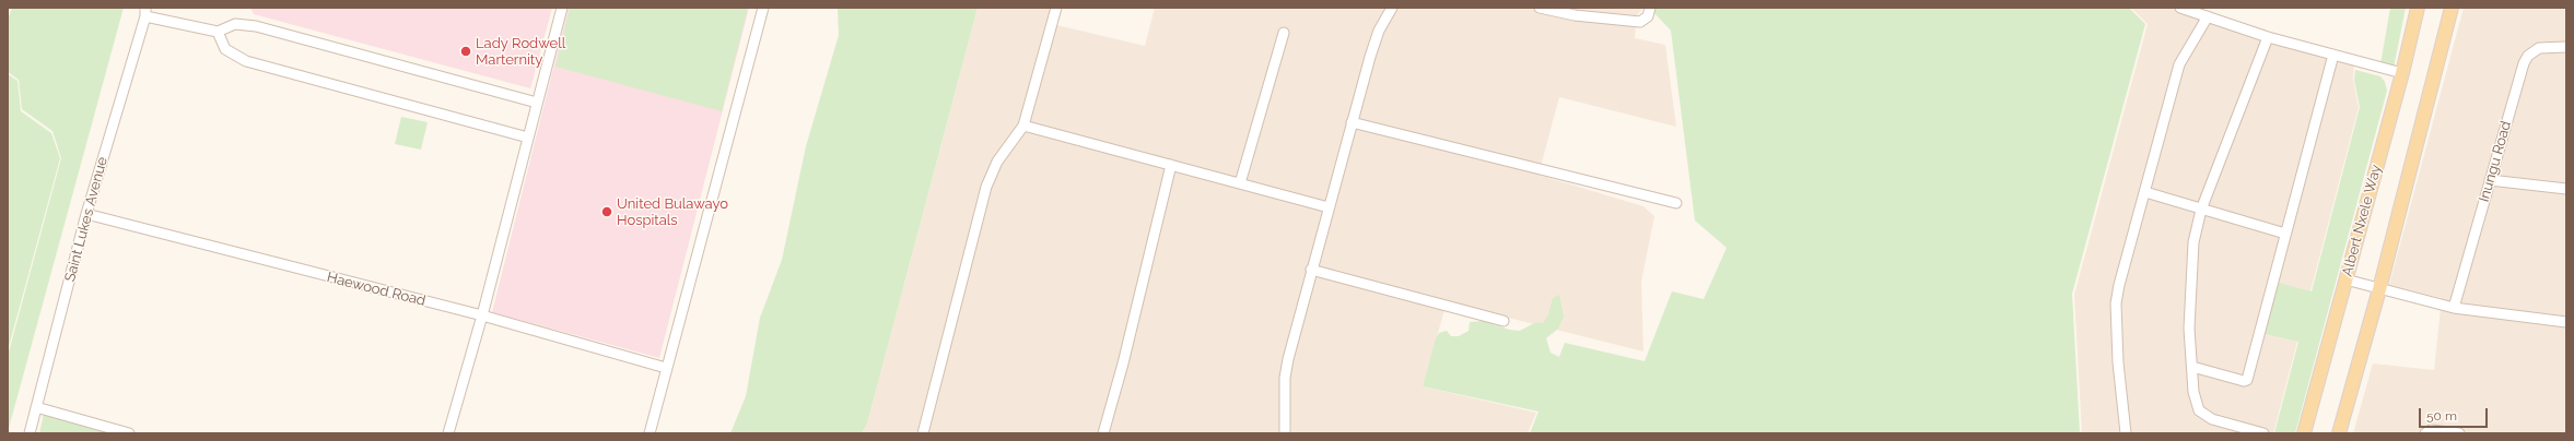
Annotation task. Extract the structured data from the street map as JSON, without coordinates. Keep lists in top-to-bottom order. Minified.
{"streets":{"main road":["Albert Nxele Way"],"street":["Inungu Road","Saint Lukes Avenue","Haewood Road"]},"crossings":[["Saint Lukes Avenue","Haewood Road"]],"places":["Lady Rodwell Marternity","United Bulawayo Hospitals"],"scale_bar":"50 m"}
